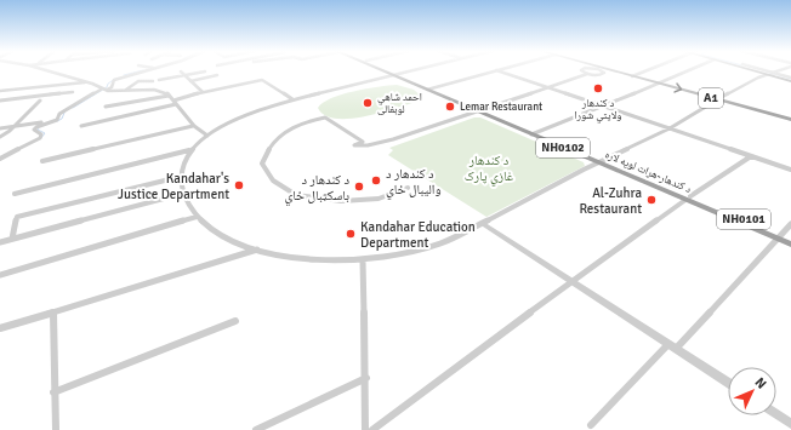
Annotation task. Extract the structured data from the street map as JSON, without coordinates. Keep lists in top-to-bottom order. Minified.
{"streets":{"highway":["NH0102","د کندهار-هرات لويه لاره","NH0101"],"main road":["A1"]},"parks":["د کندهار غازي پارک"],"places":["د کندهار ولايتي شورا","احمد شاهي لوبغالی","Lemar Restaurant","د کندهار د واليبال ځاي","Kandahar's Justice Department","د کندهار د باسکټبال ځاي","Al-Zuhra Restaurant","Kandahar Education Department"],"north":"top right"}
